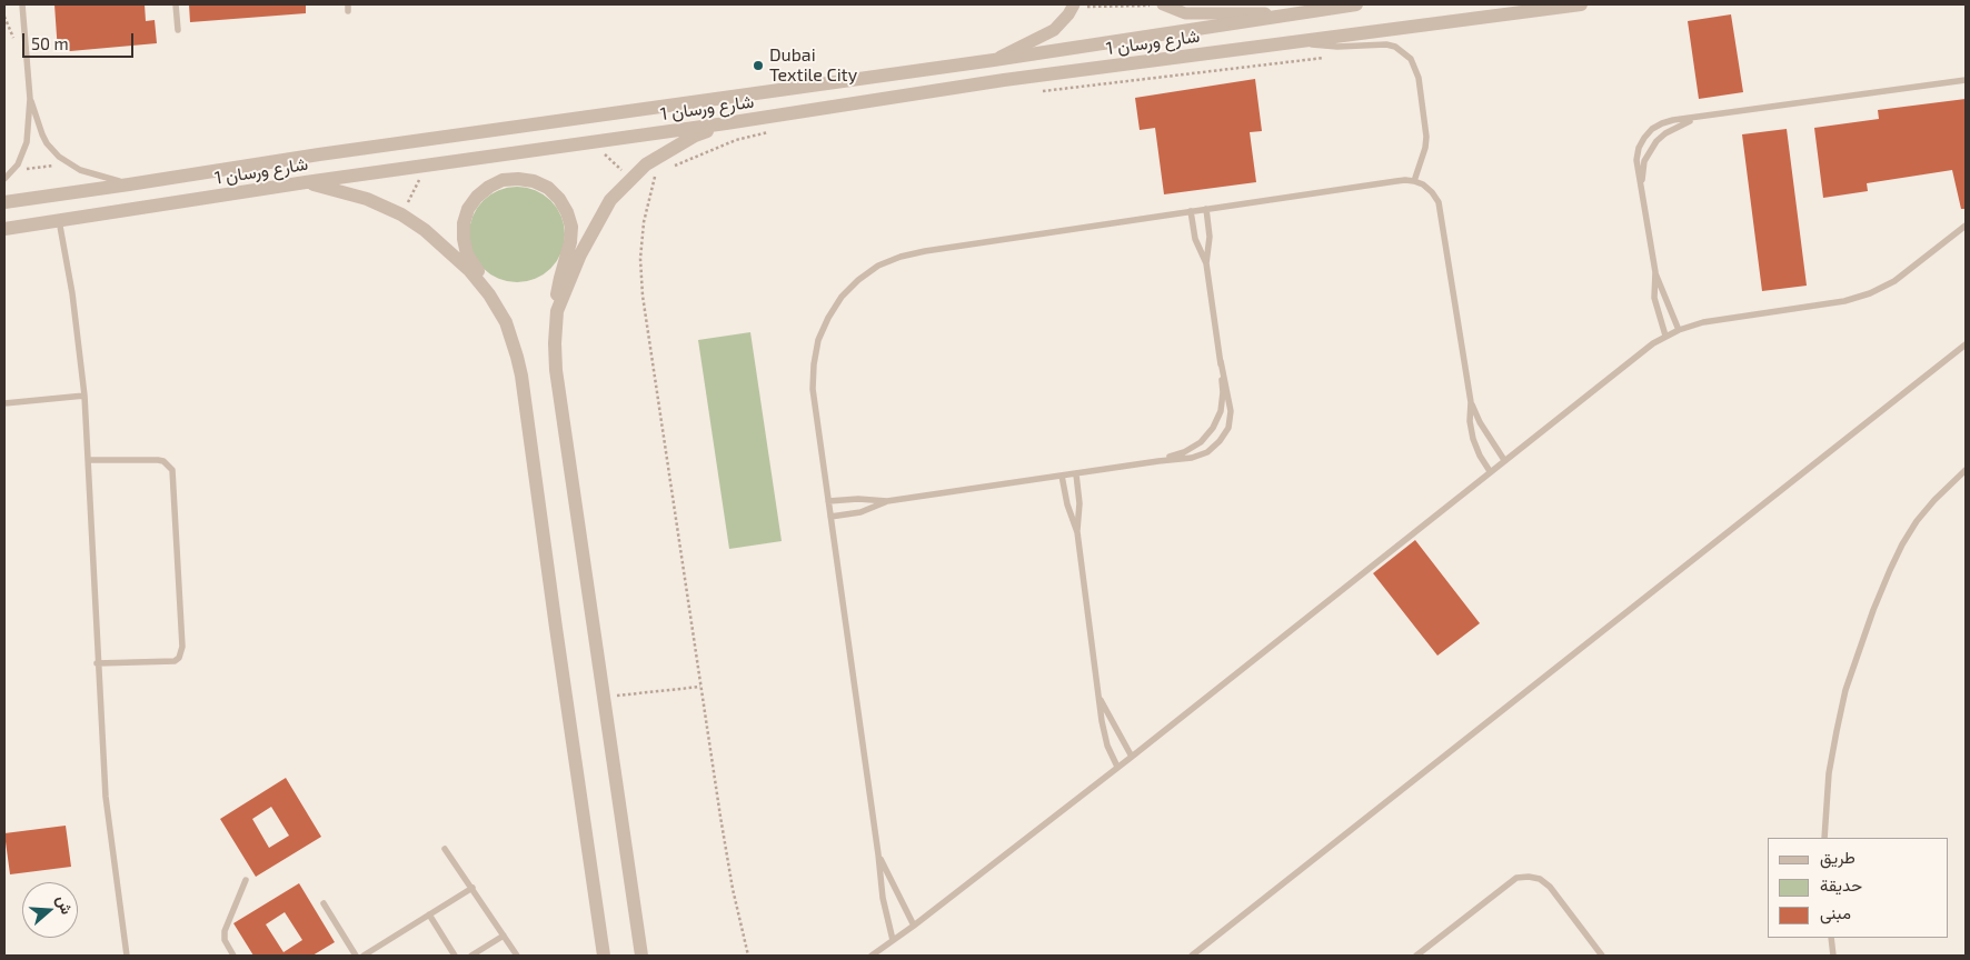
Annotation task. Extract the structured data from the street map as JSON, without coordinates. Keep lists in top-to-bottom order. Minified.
{"streets":{"street":["شارع ورسان 1"]},"places":["Dubai Textile City"],"legend":["طريق","حديقة","مبنى"],"scale_bar":"50 m","north":"right"}
